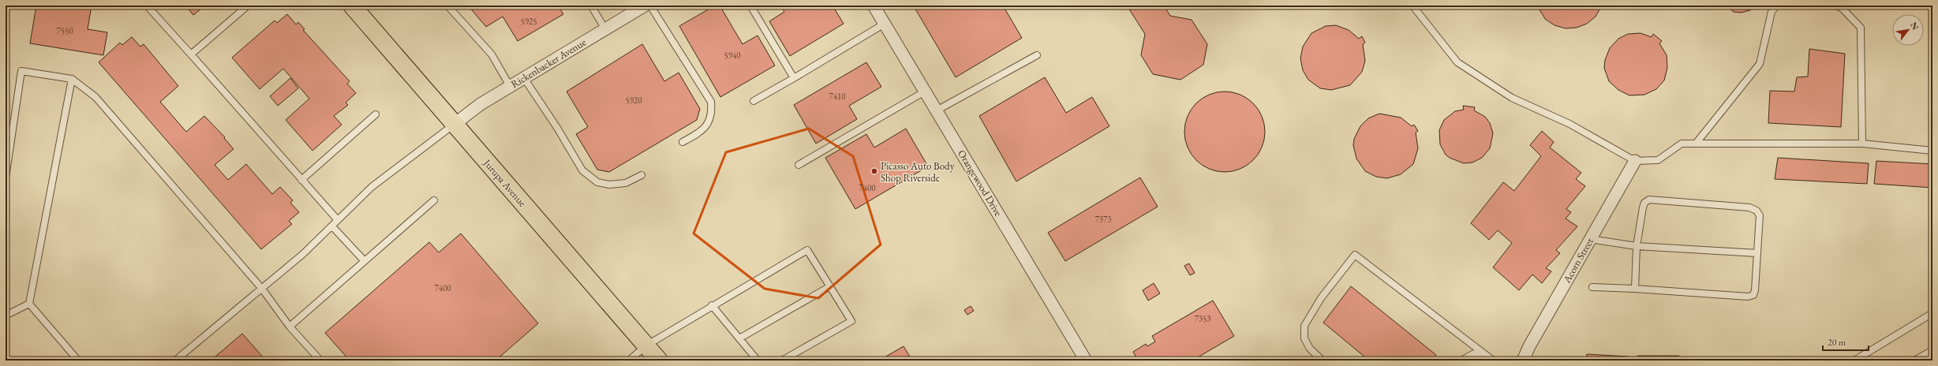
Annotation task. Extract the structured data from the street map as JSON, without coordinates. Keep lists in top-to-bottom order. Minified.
{"streets":{"main road":["Jurupa Avenue"],"street":["Rickenbacker Avenue","Orangewood Drive","Acorn Street"]},"crossings":[["Rickenbacker Avenue","Jurupa Avenue"]],"places":["Picasso Auto Body Shop Riverside"],"house_numbers":["5925","7550","5940","7410","5920","7400","7373","7400","7353"],"scale_bar":"20 m","north":"top right"}
